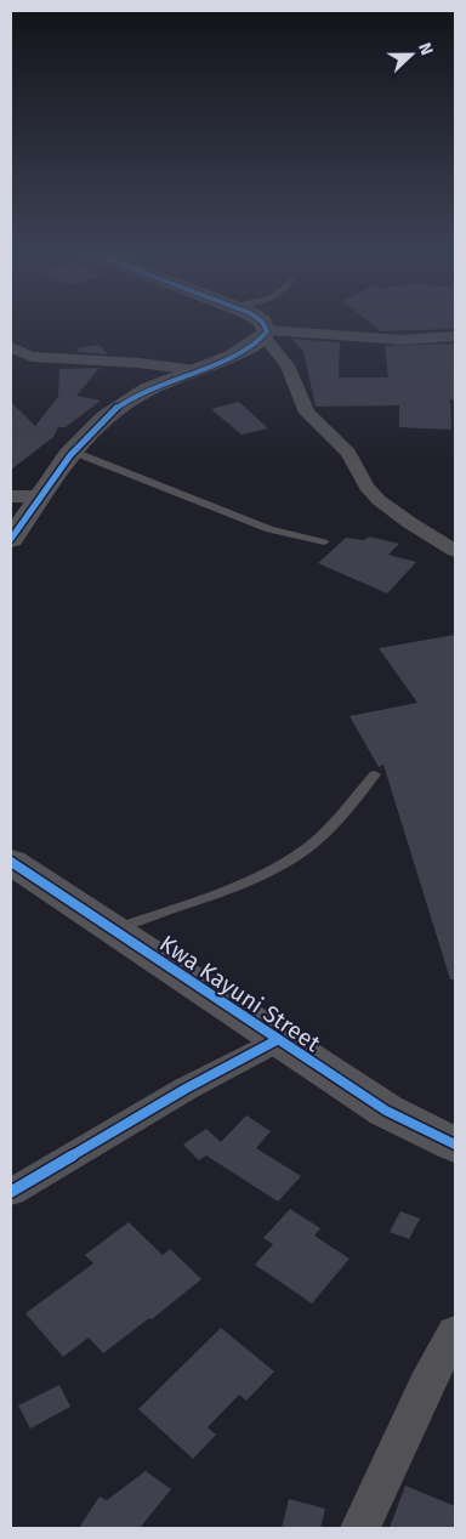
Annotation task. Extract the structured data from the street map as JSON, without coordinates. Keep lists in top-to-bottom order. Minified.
{"streets":{"street":["Kwa Kayuni Street"]},"north":"right"}
